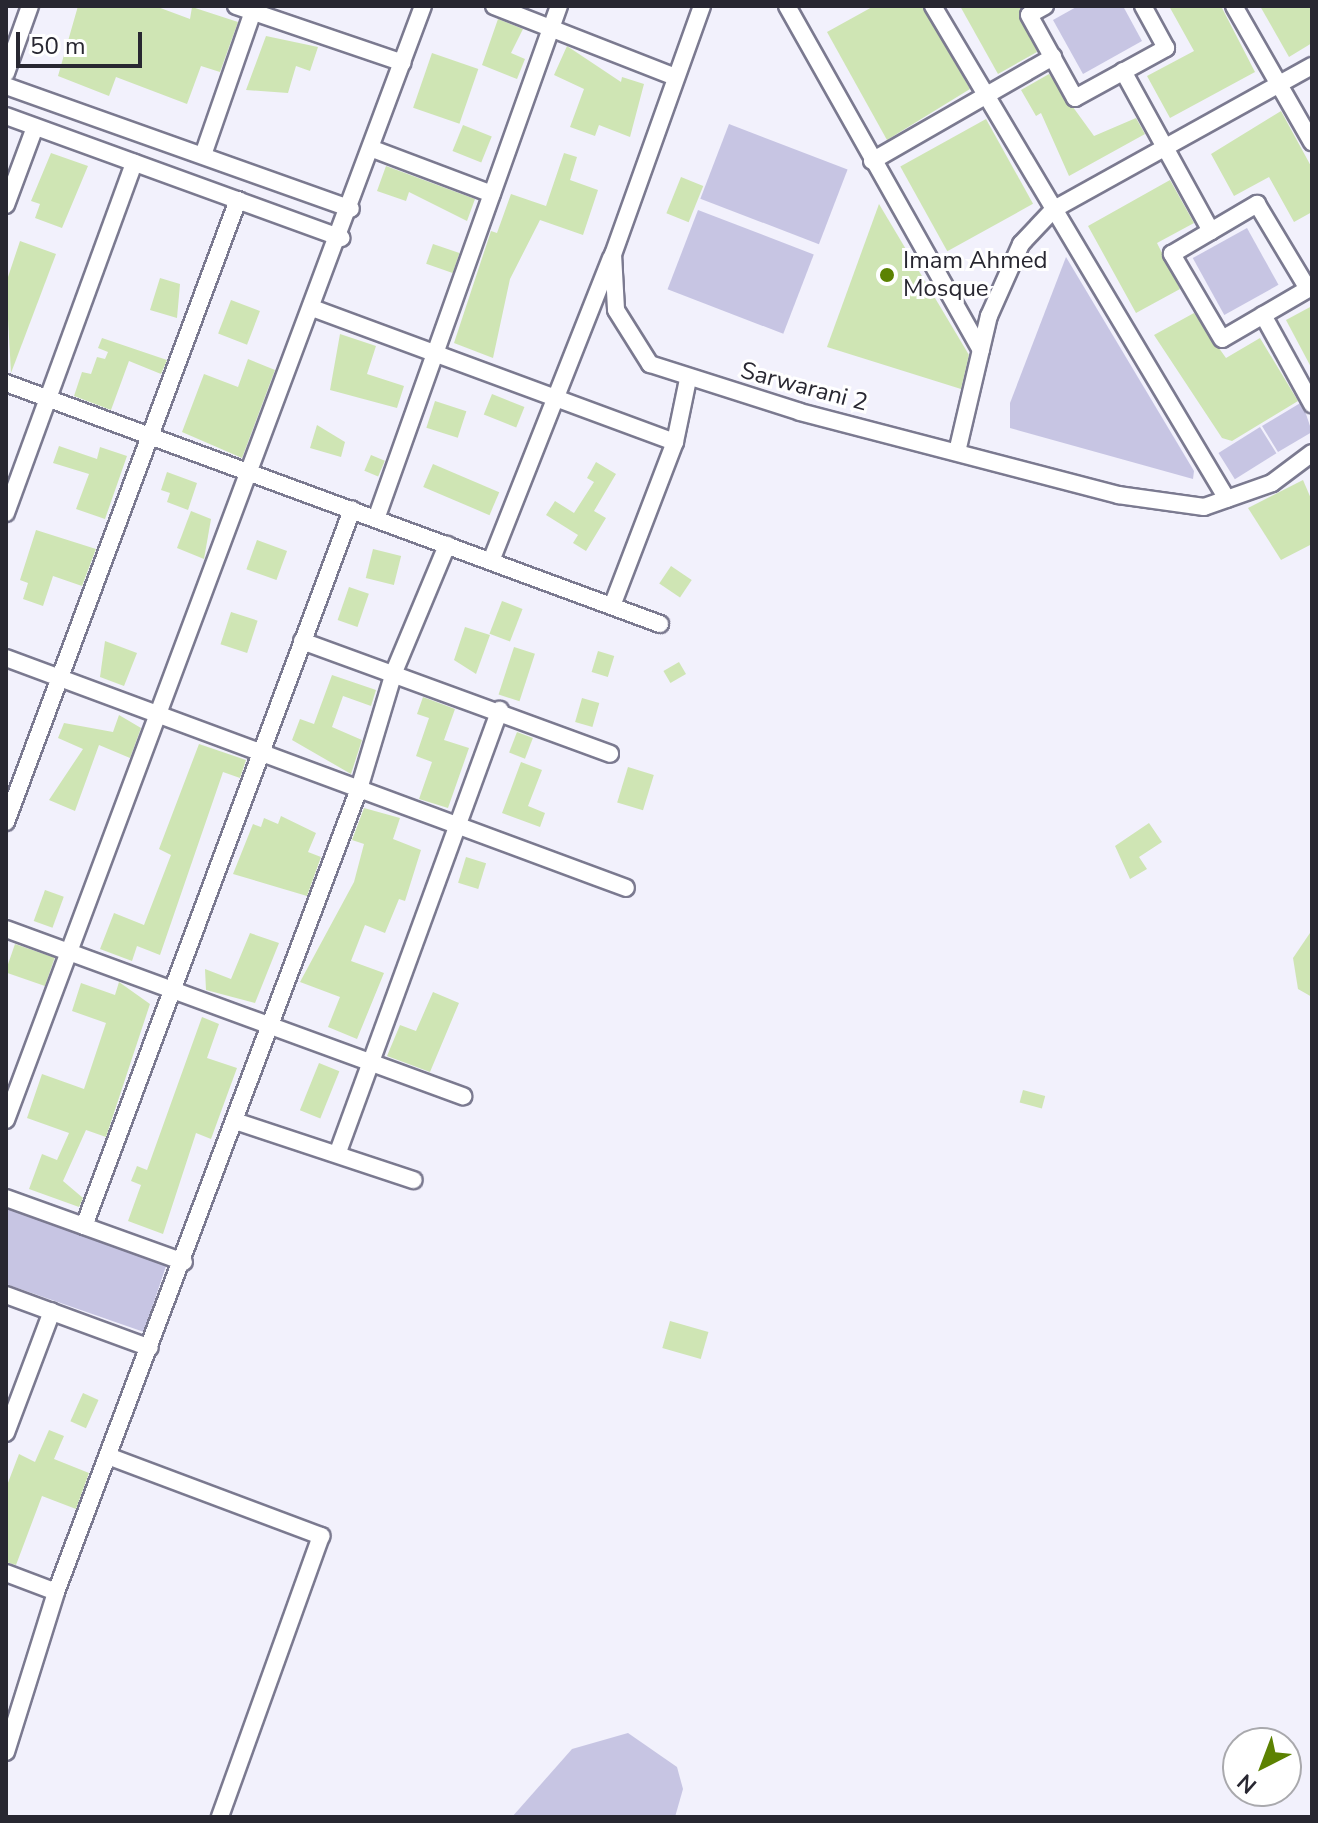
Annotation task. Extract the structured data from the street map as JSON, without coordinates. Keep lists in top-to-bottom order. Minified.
{"streets":{"street":["Sarwarani 2"]},"places":["Imam Ahmed Mosque"],"scale_bar":"50 m","north":"bottom left"}
